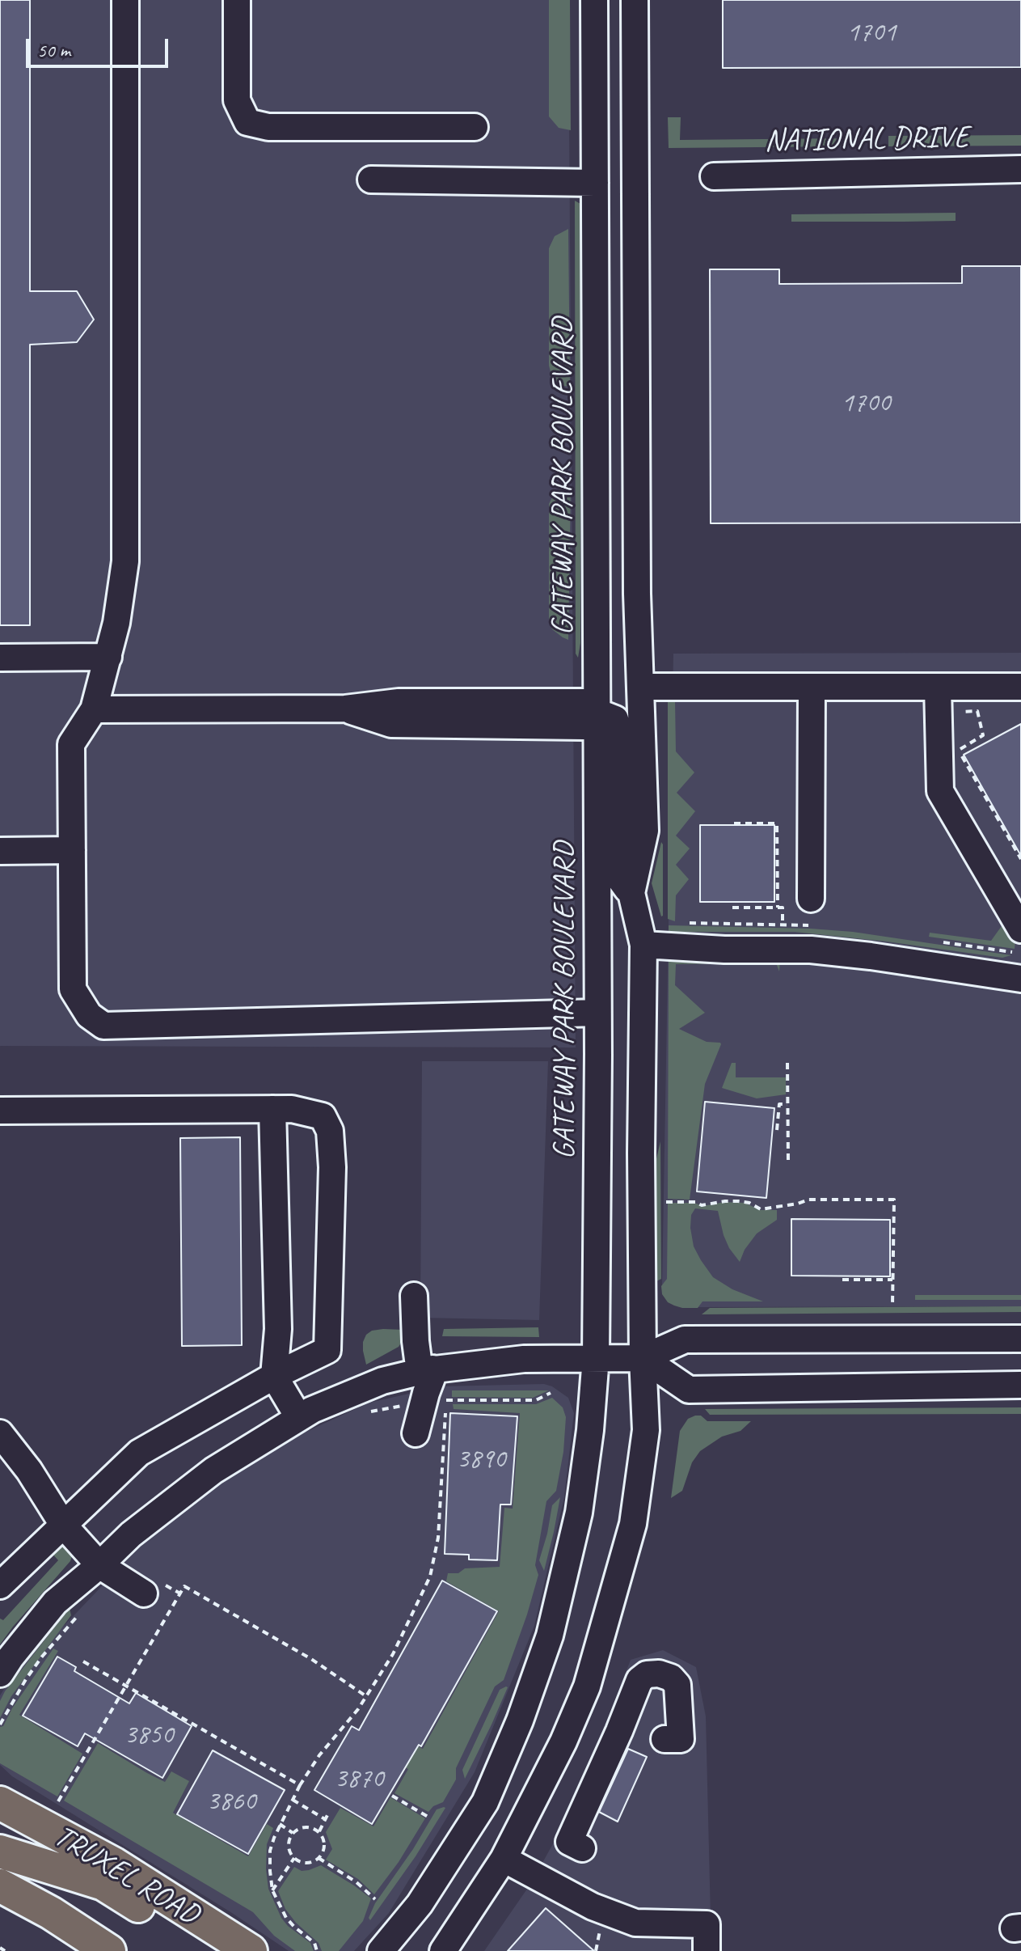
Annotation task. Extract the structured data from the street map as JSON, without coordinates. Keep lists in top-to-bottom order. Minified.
{"streets":{"main road":["TRUXEL ROAD"],"street":["NATIONAL DRIVE","GATEWAY PARK BOULEVARD"]},"house_numbers":["1701","1700","3890","3850","3870","3860"],"scale_bar":"50 m"}
